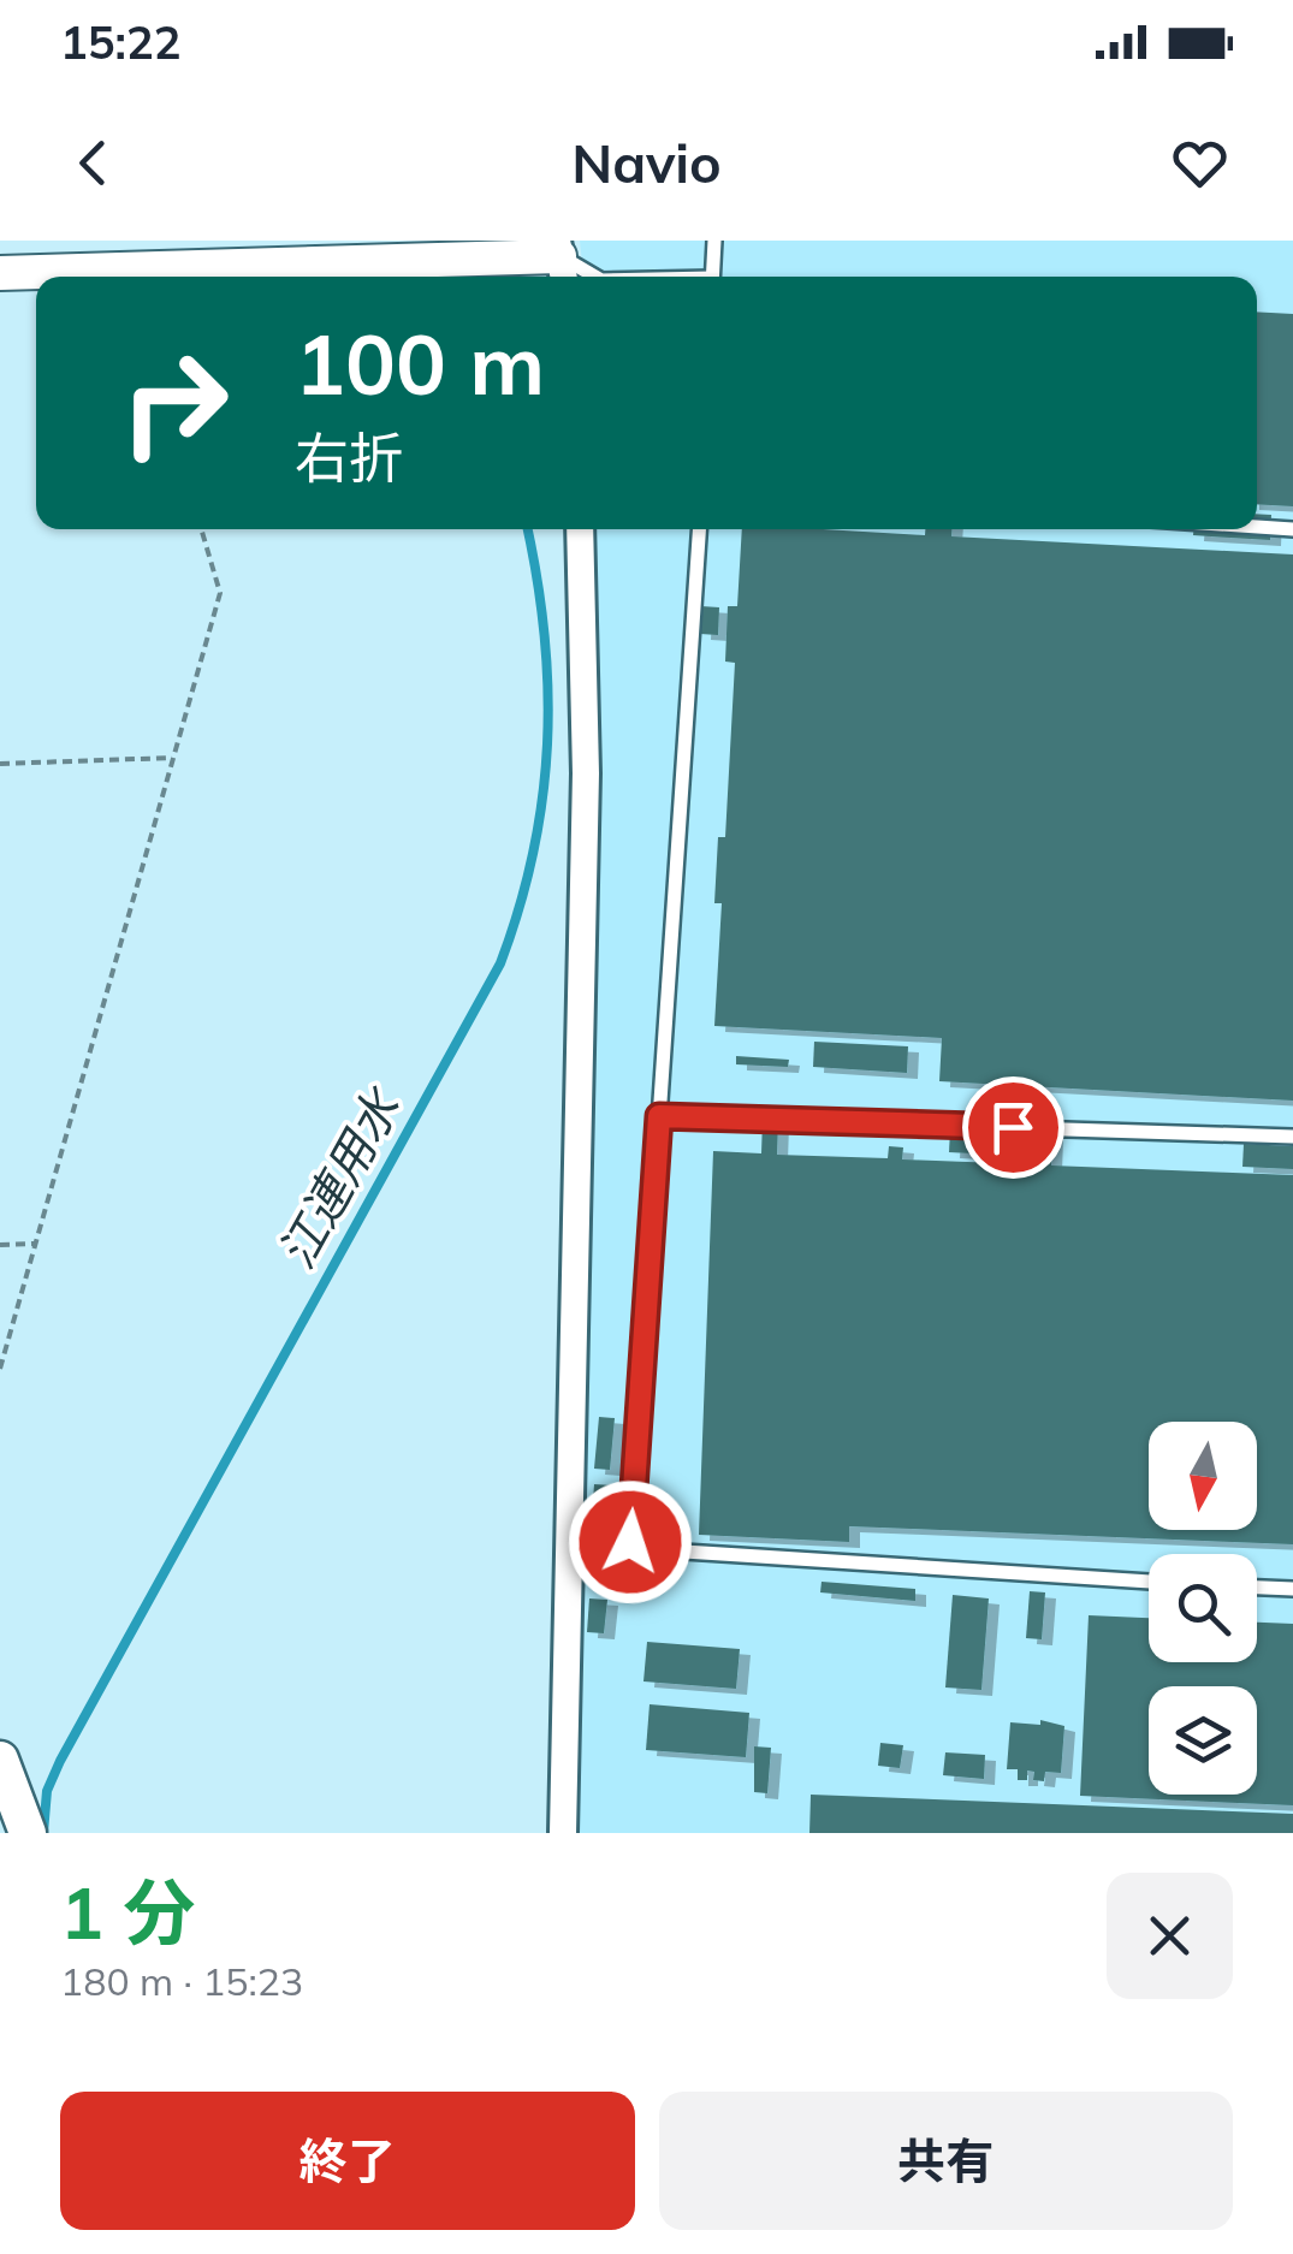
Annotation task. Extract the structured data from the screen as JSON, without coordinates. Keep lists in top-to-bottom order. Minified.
{"water":["江連用水"],"north":"bottom","page":{"status":"15:22","header":"Navio","turn":["100 m","右折"],"heading":["1 分","180 m · 15:23"],"buttons":["終了","共有"]}}
